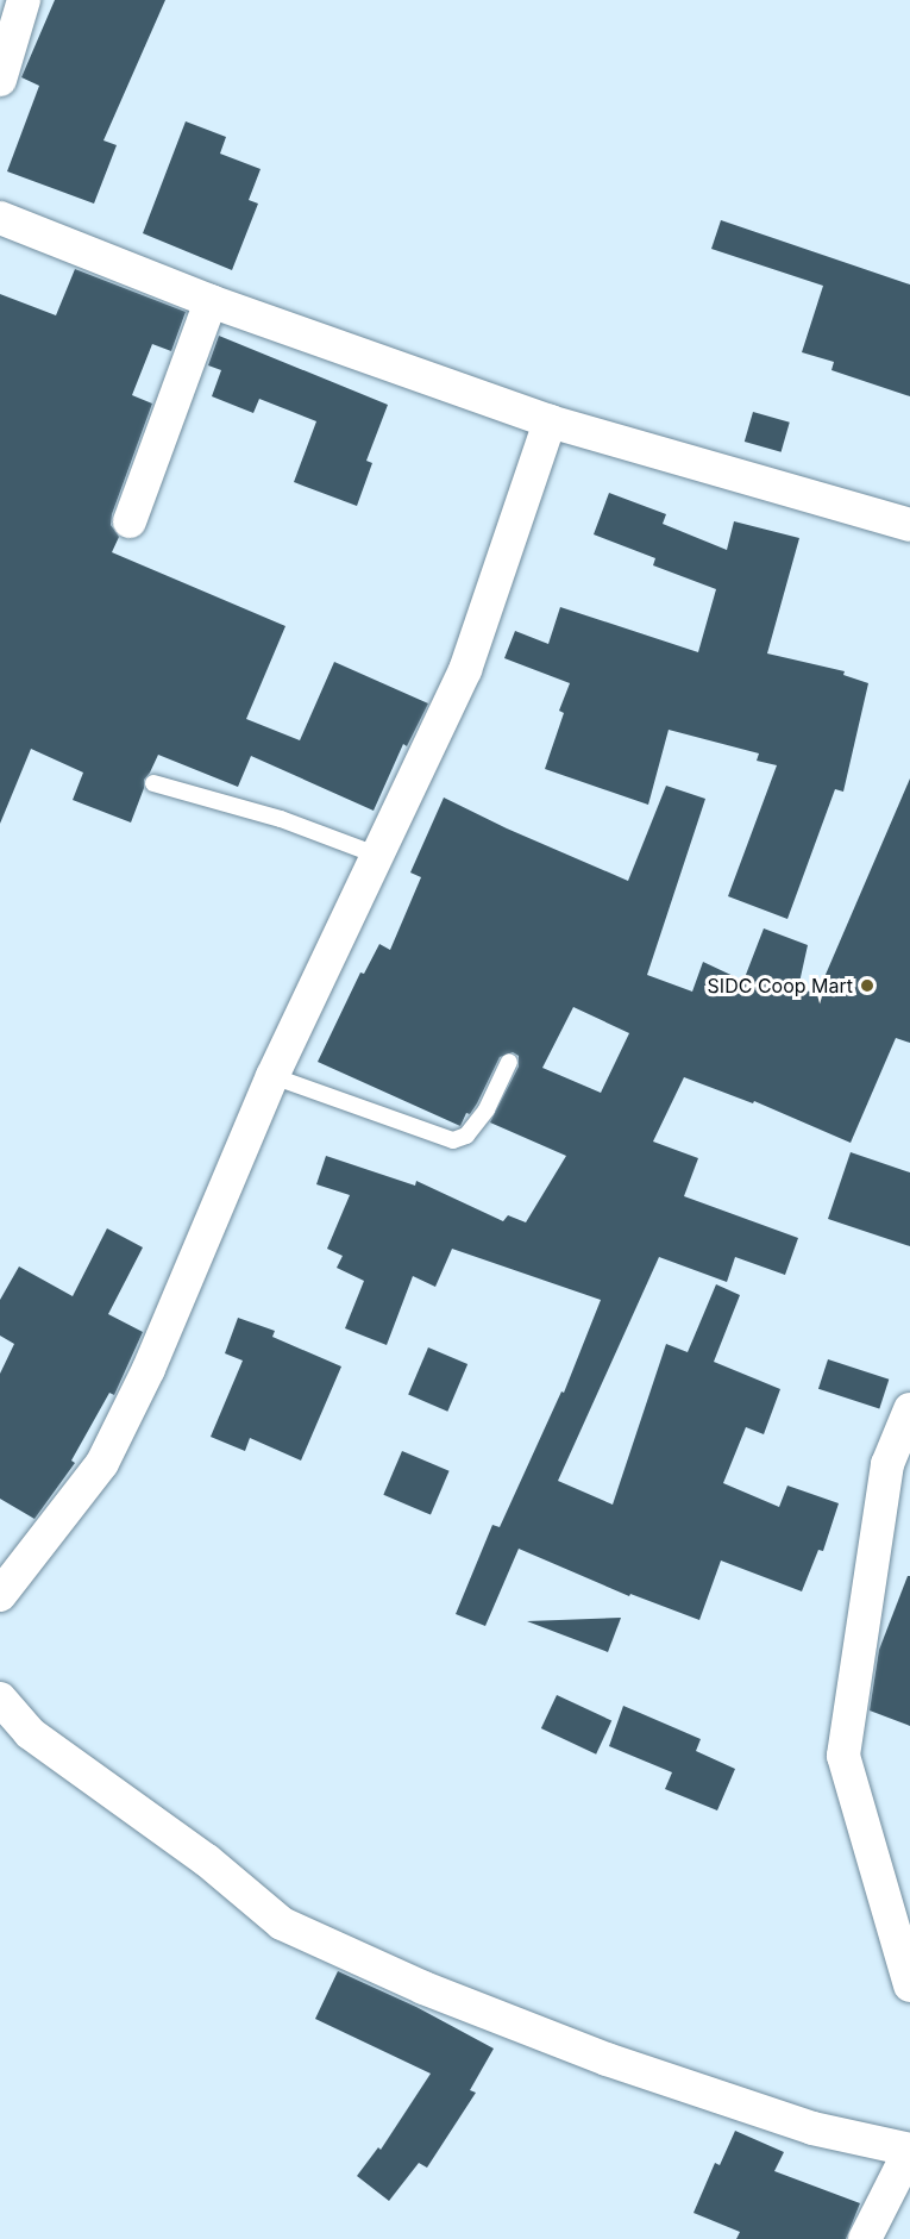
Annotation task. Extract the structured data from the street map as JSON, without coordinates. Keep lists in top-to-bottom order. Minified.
{"places":["SIDC Coop Mart"]}
